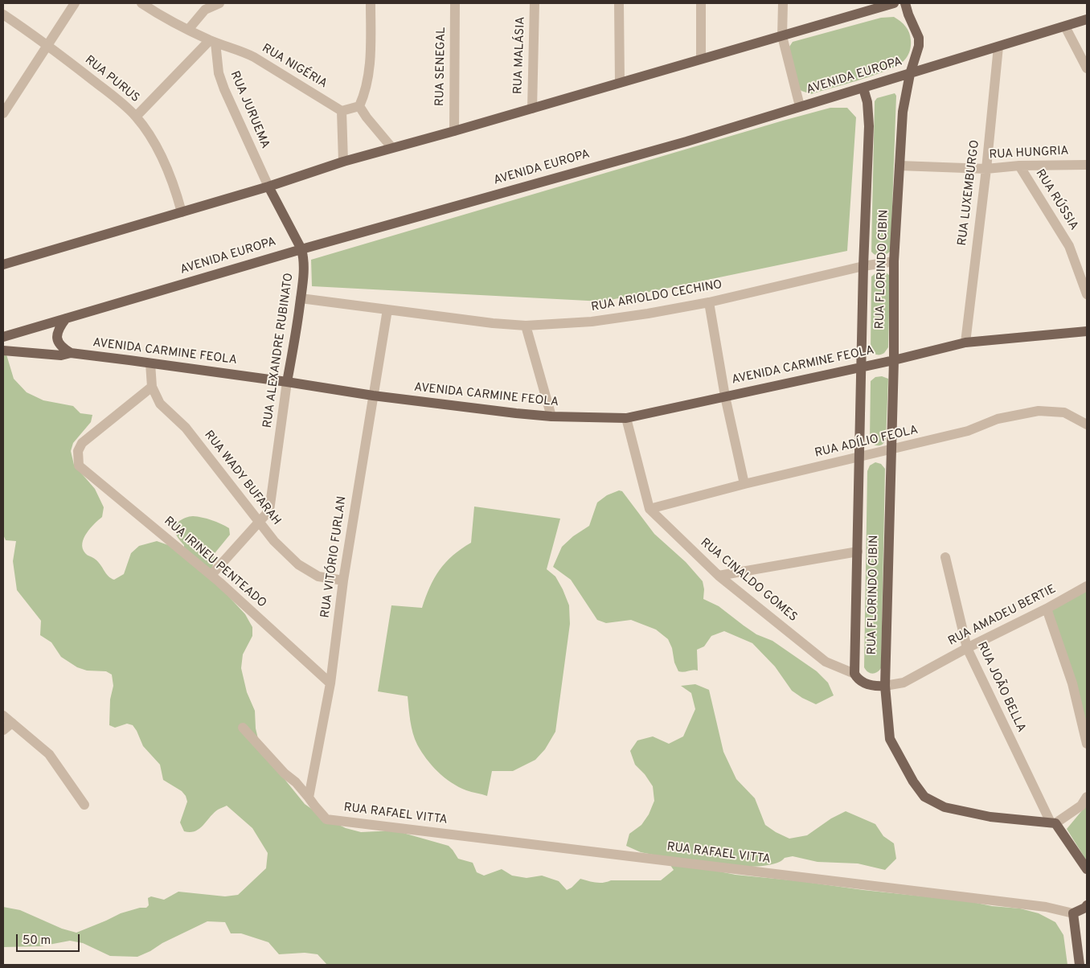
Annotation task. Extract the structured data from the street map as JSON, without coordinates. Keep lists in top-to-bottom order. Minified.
{"streets":{"main road":["AVENIDA EUROPA","RUA FLORINDO CIBIN","RUA ALEXANDRE RUBINATO","AVENIDA CARMINE FEOLA"],"street":["RUA MALÁSIA","RUA NIGÉRIA","RUA SENEGAL","RUA PURUS","RUA JURUEMA","RUA HUNGRIA","RUA LUXEMBURGO","RUA RÚSSIA","RUA ARIOLDO CECHINO","RUA ADÍLIO FEOLA","RUA WADY BUFARAH","RUA VITÓRIO FURLAN","RUA IRINEU PENTEADO","RUA CINALDO GOMES","RUA AMADEU BERTIE","RUA JOÃO BELLA","RUA RAFAEL VITTA"]},"crossings":[["RUA NIGÉRIA","RUA JURUEMA"],["AVENIDA EUROPA","RUA LUXEMBURGO"],["AVENIDA EUROPA","RUA FLORINDO CIBIN"],["AVENIDA EUROPA","RUA ALEXANDRE RUBINATO"],["RUA JURUEMA","RUA ALEXANDRE RUBINATO"],["RUA HUNGRIA","RUA LUXEMBURGO"],["RUA HUNGRIA","RUA RÚSSIA"],["RUA HUNGRIA","RUA FLORINDO CIBIN"],["RUA LUXEMBURGO","AVENIDA CARMINE FEOLA"],["RUA FLORINDO CIBIN","RUA ARIOLDO CECHINO"],["RUA FLORINDO CIBIN","AVENIDA CARMINE FEOLA"],["RUA FLORINDO CIBIN","RUA ADÍLIO FEOLA"],["RUA FLORINDO CIBIN","RUA CINALDO GOMES"],["RUA FLORINDO CIBIN","RUA AMADEU BERTIE"],["RUA FLORINDO CIBIN","RUA JOÃO BELLA"],["RUA ARIOLDO CECHINO","RUA ALEXANDRE RUBINATO"],["RUA ARIOLDO CECHINO","RUA VITÓRIO FURLAN"],["RUA ALEXANDRE RUBINATO","AVENIDA CARMINE FEOLA"],["RUA ALEXANDRE RUBINATO","RUA WADY BUFARAH"],["RUA ALEXANDRE RUBINATO","RUA IRINEU PENTEADO"],["AVENIDA CARMINE FEOLA","RUA WADY BUFARAH"],["AVENIDA CARMINE FEOLA","RUA VITÓRIO FURLAN"],["RUA ADÍLIO FEOLA","RUA CINALDO GOMES"],["RUA WADY BUFARAH","RUA VITÓRIO FURLAN"],["RUA WADY BUFARAH","RUA IRINEU PENTEADO"],["RUA VITÓRIO FURLAN","RUA IRINEU PENTEADO"],["RUA VITÓRIO FURLAN","RUA RAFAEL VITTA"],["RUA AMADEU BERTIE","RUA JOÃO BELLA"]],"scale_bar":"50 m"}
